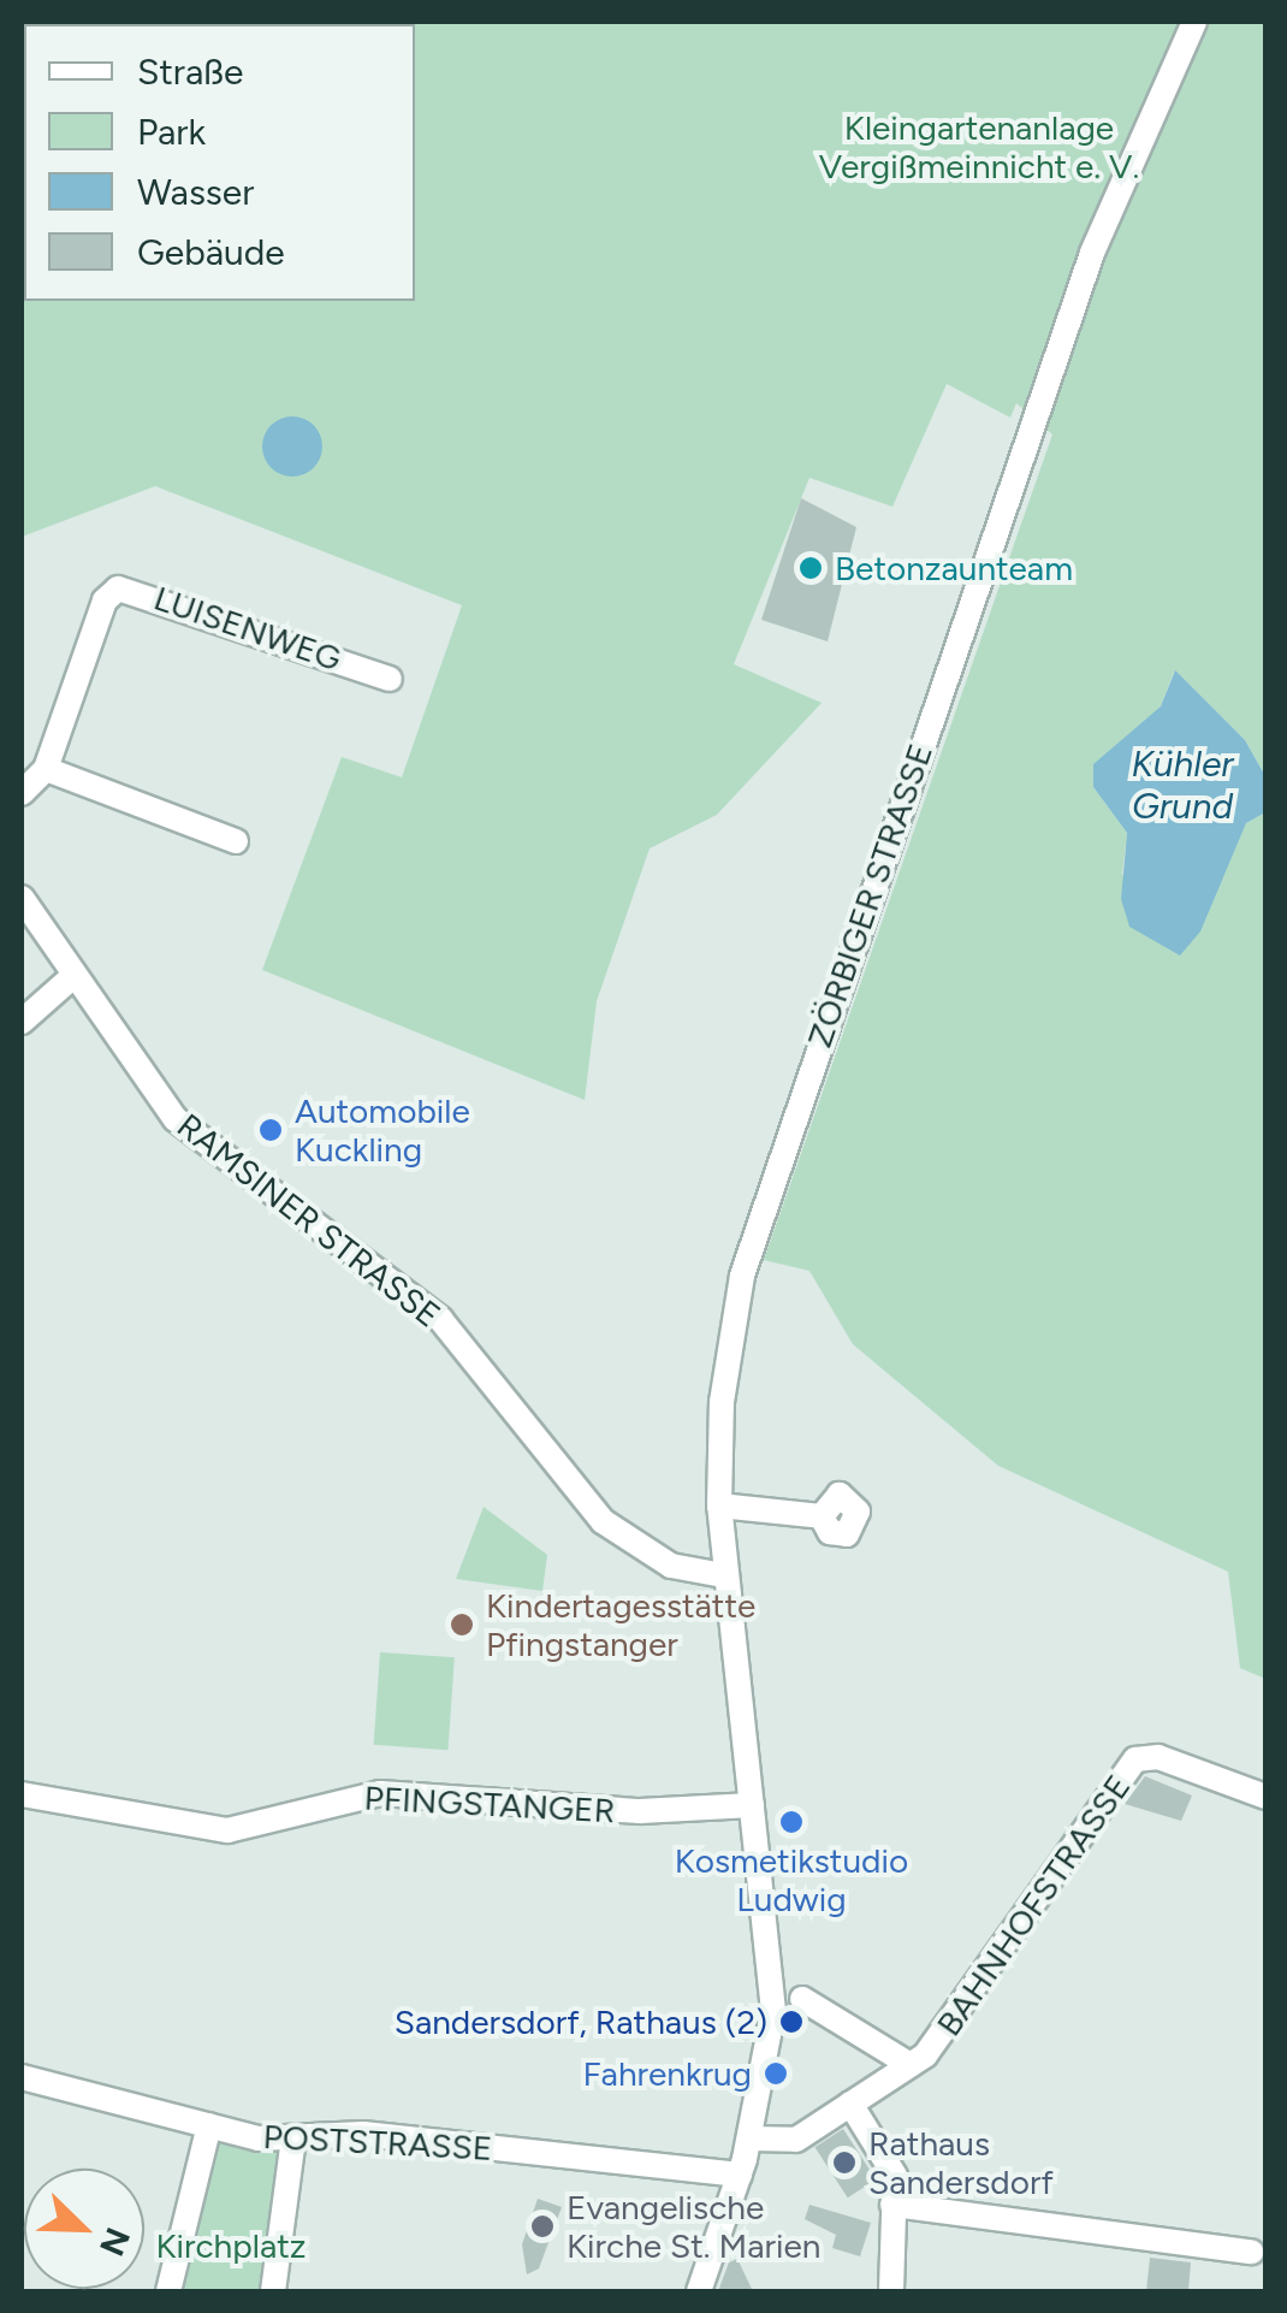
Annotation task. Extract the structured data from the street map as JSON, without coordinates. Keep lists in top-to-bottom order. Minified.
{"streets":{"street":["LUISENWEG","ZÖRBIGER STRASSE","RAMSINER STRASSE","PFINGSTANGER","BAHNHOFSTRASSE","POSTSTRASSE"]},"crossings":[["ZÖRBIGER STRASSE","RAMSINER STRASSE"],["ZÖRBIGER STRASSE","PFINGSTANGER"],["ZÖRBIGER STRASSE","BAHNHOFSTRASSE"],["ZÖRBIGER STRASSE","POSTSTRASSE"]],"water":["Kühler Grund"],"parks":["Kleingartenanlage Vergißmeinnicht e. V.","Kirchplatz"],"places":["Betonzaunteam","Automobile Kuckling","Kindertagesstätte Pfingstanger","Kosmetikstudio Ludwig","Sandersdorf, Rathaus (2)","Fahrenkrug","Rathaus Sandersdorf","Evangelische Kirche St. Marien"],"legend":["Straße","Park","Wasser","Gebäude"],"north":"bottom right"}
